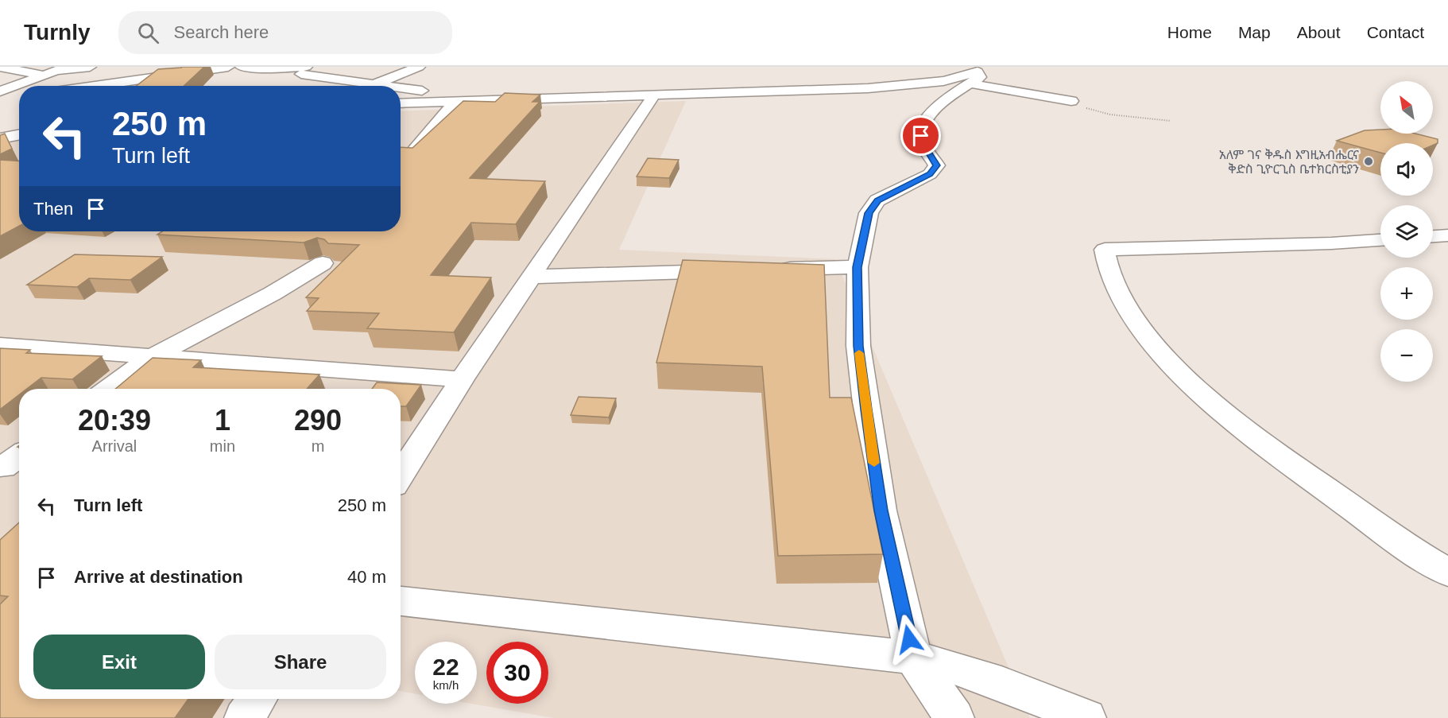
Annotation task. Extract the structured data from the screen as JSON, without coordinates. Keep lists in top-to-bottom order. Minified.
{"places":["አለም ገና ቅዱስ እግዚአብሔርና ቅድስ ጊዮርጊስ ቤተክርስቲያን"],"north":"top left","page":{"header":"Turnly","search":"Search here","nav":["Home","Map","About","Contact"],"map_buttons":["+","−"],"turn":["250 m","Turn left"],"then":"Then","eta":["20:39","Arrival","1","min","290","m"],"list":[{"name":"Turn left","value":"250 m"},{"name":"Arrive at destination","value":"40 m"}],"buttons":["Exit","Share"],"speed":"22 km/h","limit":"30"}}
